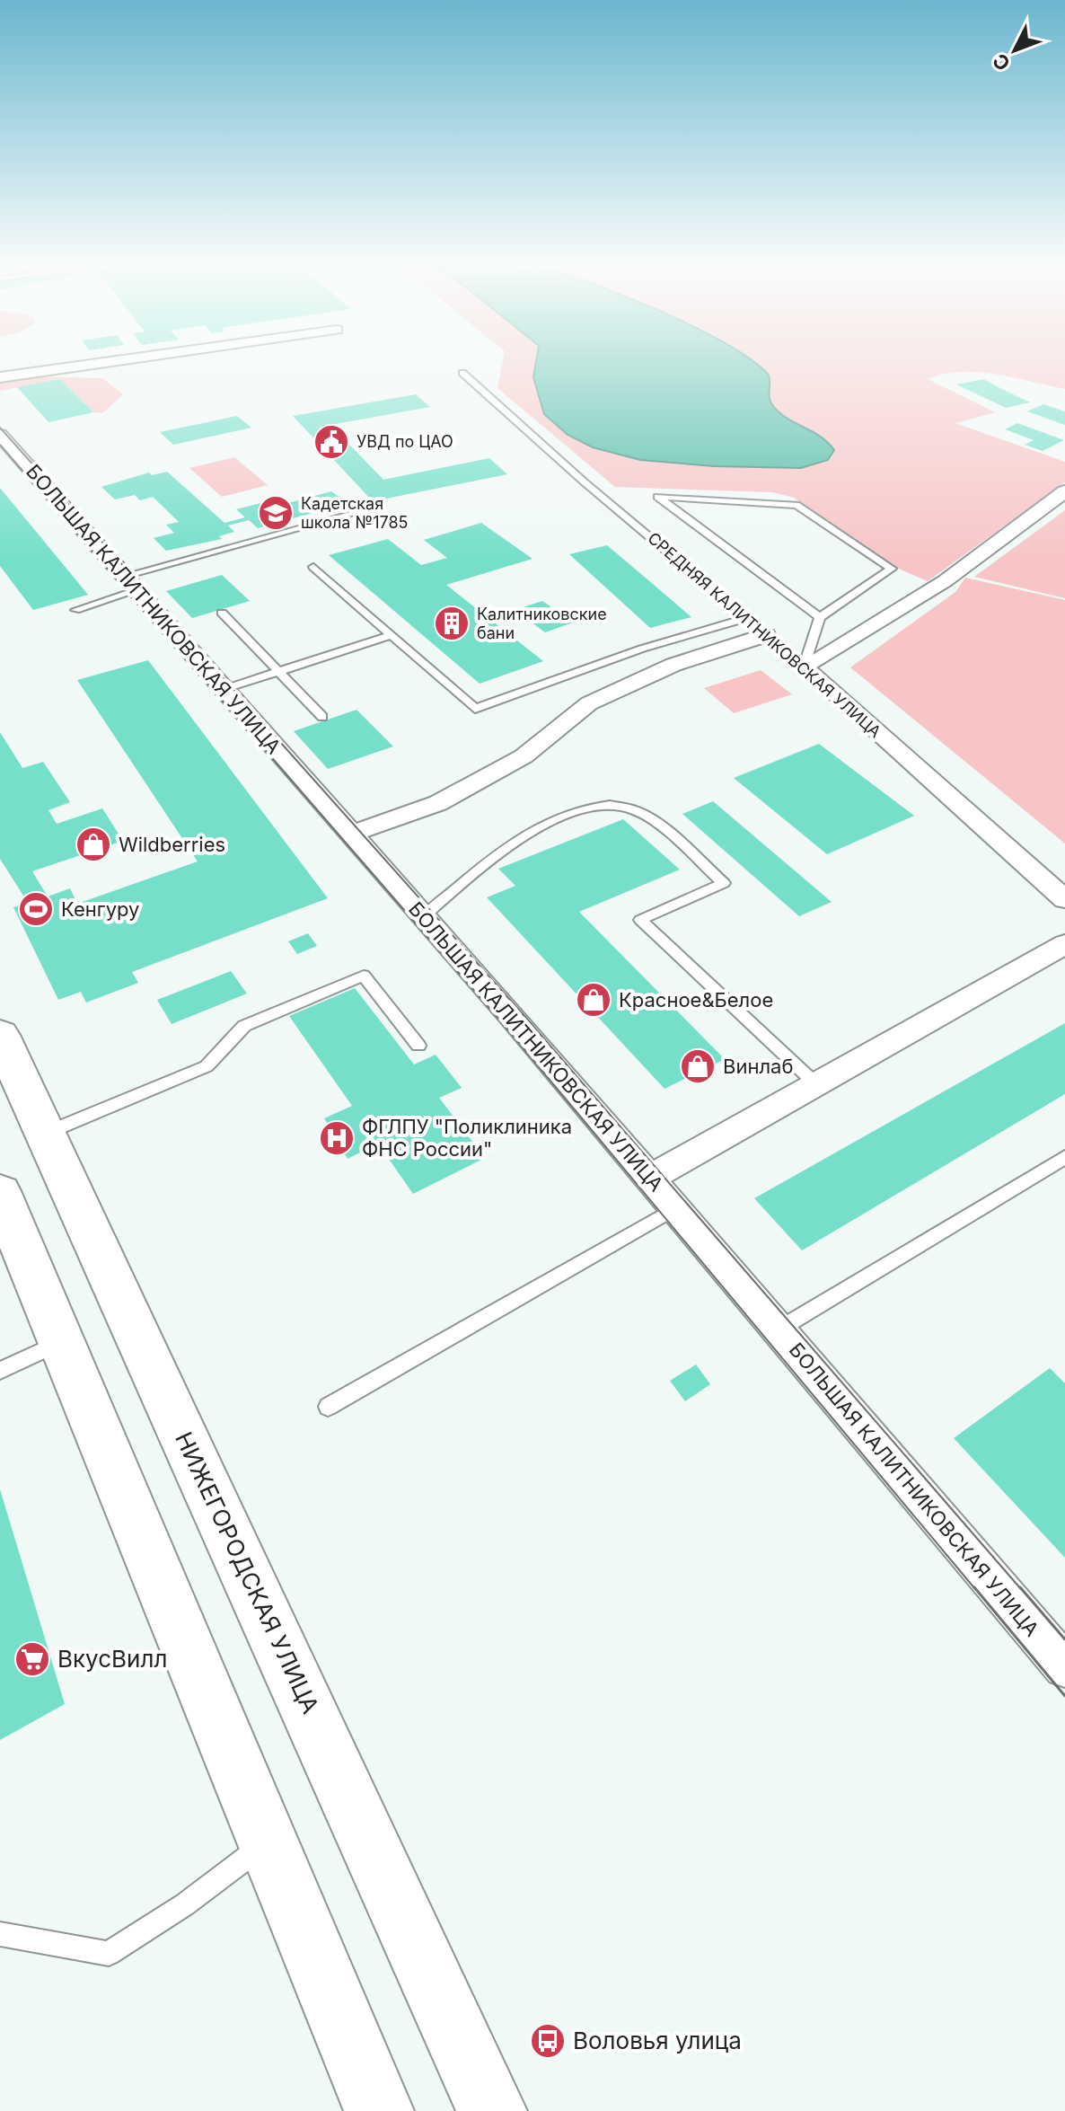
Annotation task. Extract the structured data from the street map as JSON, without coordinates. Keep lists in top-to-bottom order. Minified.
{"streets":{"main road":["НИЖЕГОРОДСКАЯ УЛИЦА"],"street":["БОЛЬШАЯ КАЛИТНИКОВСКАЯ УЛИЦА","СРЕДНЯЯ КАЛИТНИКОВСКАЯ УЛИЦА"]},"places":{"public building":["УВД по ЦАО"],"school or university":["Кадетская школа №1785"],"building":["Калитниковские бани"],"shop":["Wildberries","Красное&Белое","Винлаб"],"sports":["Кенгуру"],"hospital":["ФГЛПУ \"Поликлиника ФНС России\""],"supermarket":["ВкусВилл"],"bus stop":["Воловья улица"]},"north":"bottom left"}
